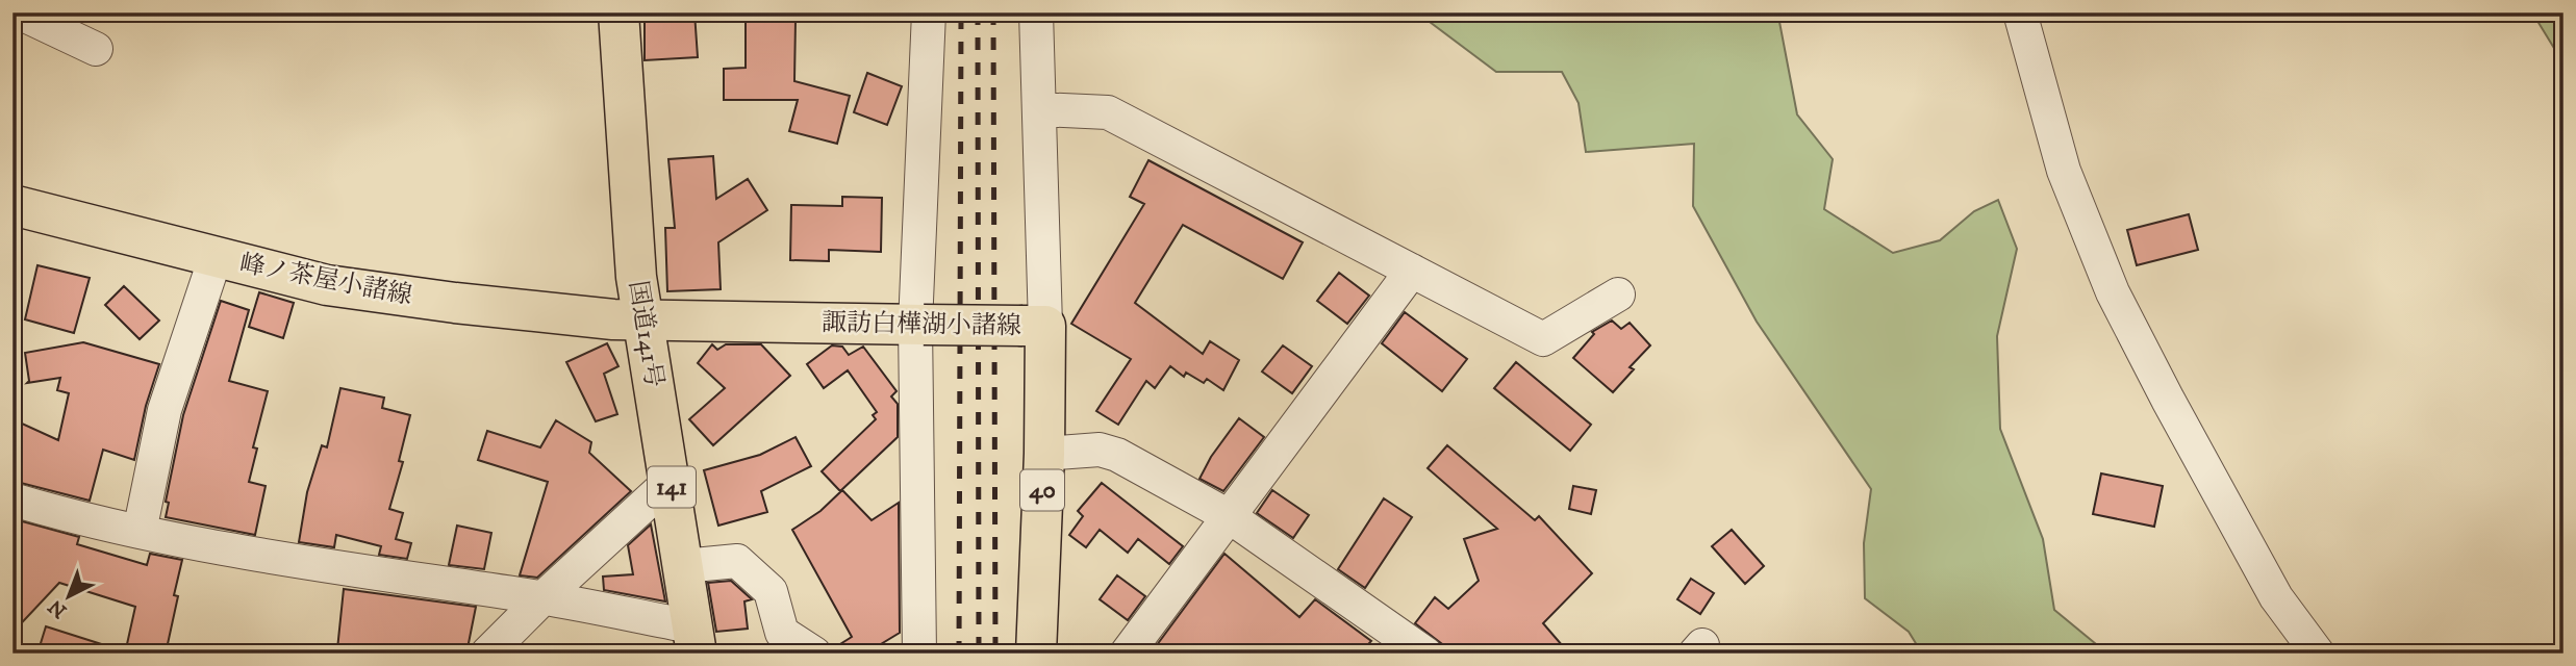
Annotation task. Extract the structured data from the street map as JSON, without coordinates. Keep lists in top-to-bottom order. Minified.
{"streets":{"main road":["峰ノ茶屋小諸線","諏訪白樺湖小諸線","国道141号","141","40"]},"crossings":[["峰ノ茶屋小諸線","諏訪白樺湖小諸線"],["峰ノ茶屋小諸線","国道141号"],["諏訪白樺湖小諸線","国道141号"]],"north":"bottom left"}
